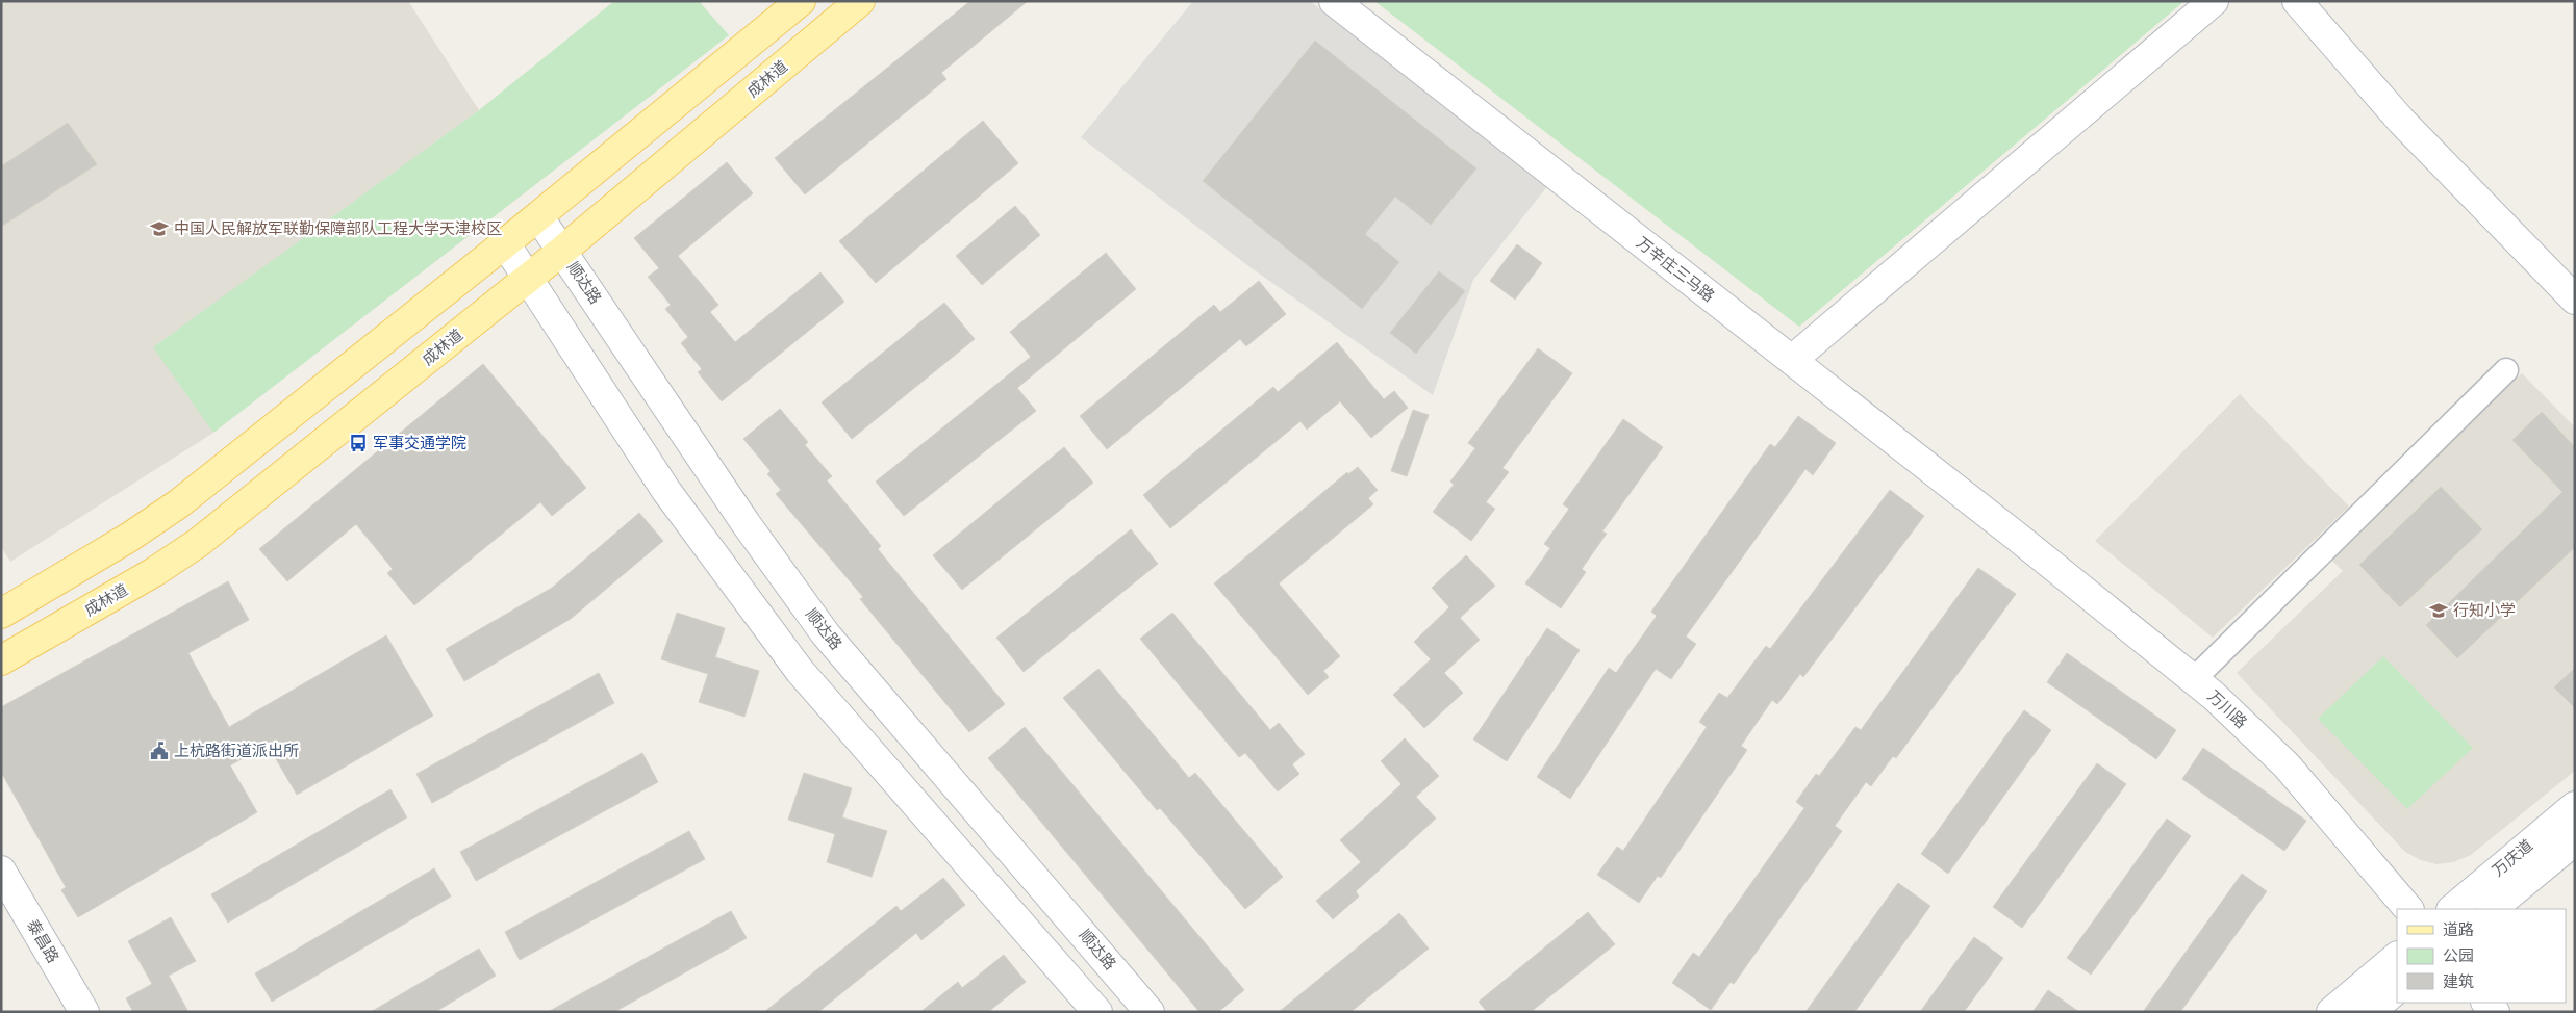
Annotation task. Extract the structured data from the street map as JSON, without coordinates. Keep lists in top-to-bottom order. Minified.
{"streets":{"main road":["成林道"],"street":["万辛庄三马路","顺达路","万川路","万庆道","泰昌路"]},"crossings":[["成林道","顺达路"],["万辛庄三马路","万川路"]],"places":{"school or university":["中国人民解放军联勤保障部队工程大学天津校区","行知小学"],"bus stop":["军事交通学院"],"public building":["上杭路街道派出所"]},"legend":["道路","公园","建筑"]}
